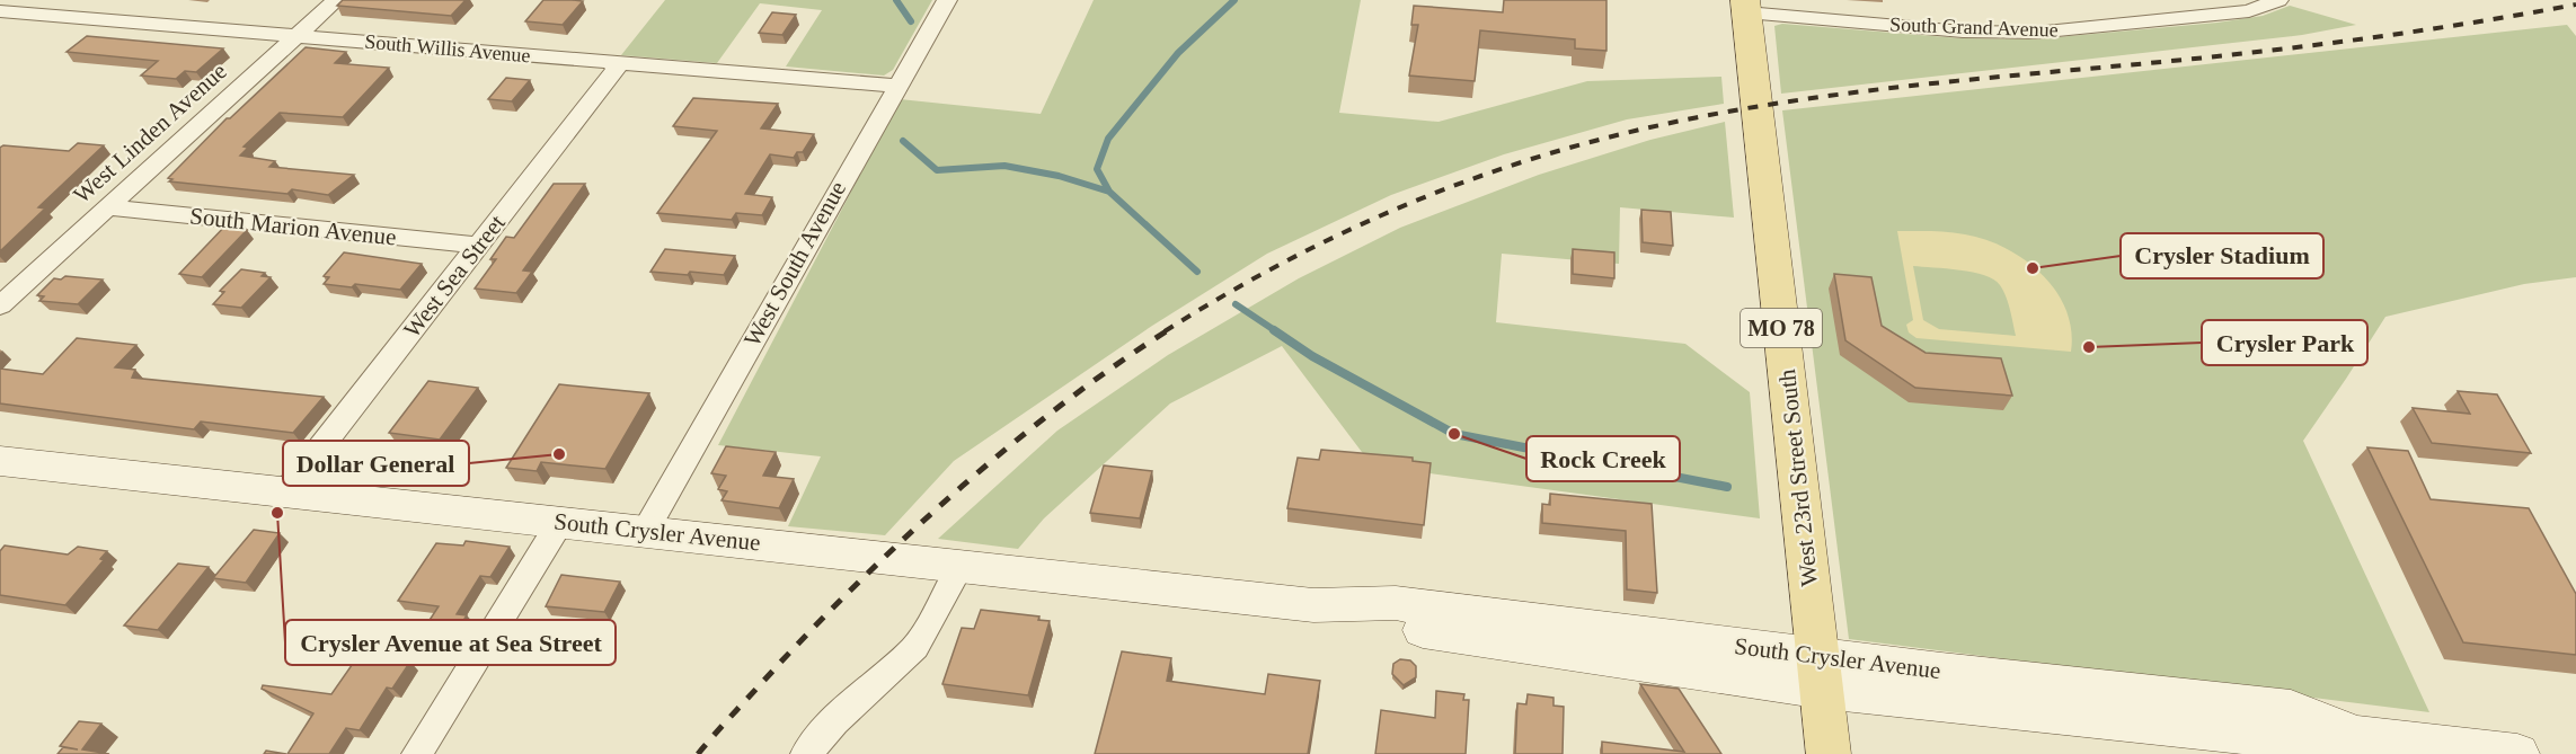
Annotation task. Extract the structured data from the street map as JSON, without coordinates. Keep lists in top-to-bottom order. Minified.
{"streets":{"main road":["MO 78","West 23rd Street South","South Crysler Avenue"],"street":["South Grand Avenue","South Willis Avenue","West Linden Avenue","South Marion Avenue","West South Avenue","West Sea Street"]},"crossings":[["South Grand Avenue","West 23rd Street South"],["South Willis Avenue","West Linden Avenue"],["South Willis Avenue","West South Avenue"],["South Willis Avenue","West Sea Street"],["West Linden Avenue","South Marion Avenue"],["South Marion Avenue","West Sea Street"],["West South Avenue","South Crysler Avenue"],["West Sea Street","South Crysler Avenue"],["West 23rd Street South","South Crysler Avenue"]],"places":["Crysler Stadium","Crysler Park","Rock Creek","Dollar General","Crysler Avenue at Sea Street"]}
